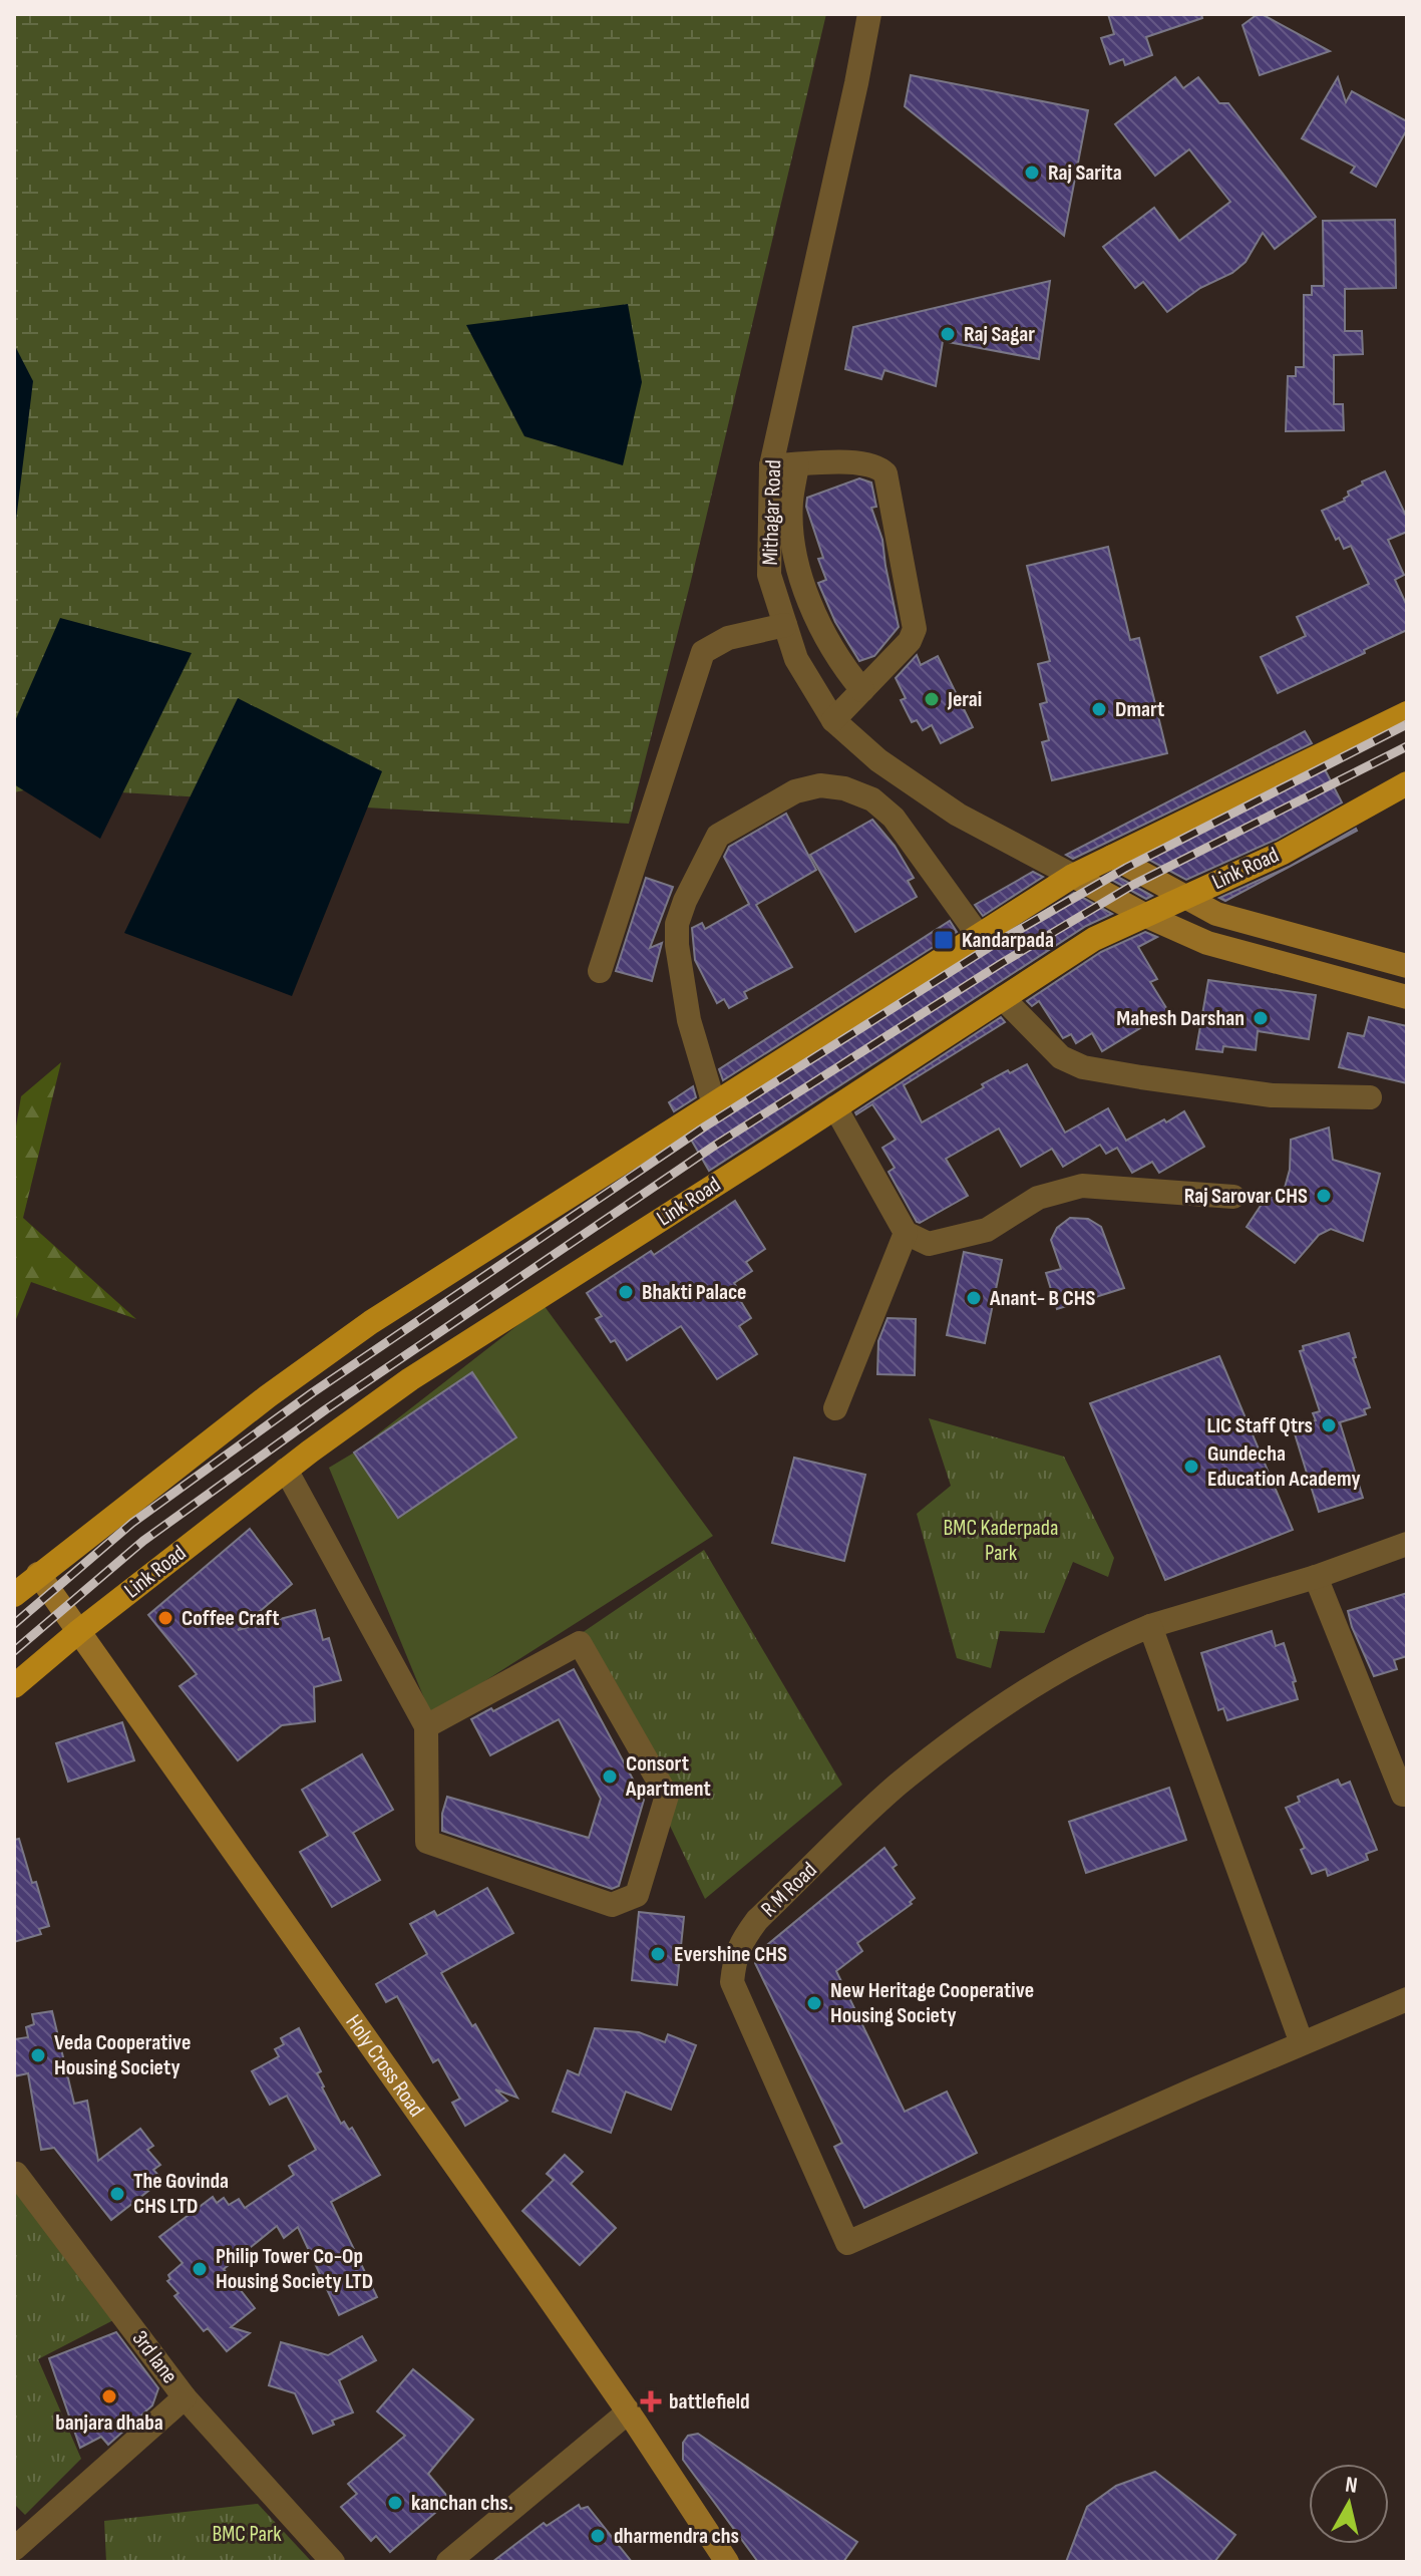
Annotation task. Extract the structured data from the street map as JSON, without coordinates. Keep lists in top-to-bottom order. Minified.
{"streets":{"main road":["Link Road"],"street":["Mithagar Road","R M Road","Holy Cross Road","3rd lane"]},"crossings":[["Link Road","Holy Cross Road"]],"parks":["BMC Kaderpada Park","BMC Park"],"places":{"other":["Raj Sarita","Raj Sagar","Jerai","Dmart","Mahesh Darshan","Raj Sarovar CHS","Bhakti Palace","Anant- B CHS","LIC Staff Qtrs","Gundecha Education Academy","Coffee Craft","Consort Apartment","Evershine CHS","New Heritage Cooperative Housing Society","Veda Cooperative Housing Society","The Govinda CHS LTD","Philip Tower Co-Op Housing Society LTD","banjara dhaba","kanchan chs.","dharmendra chs"],"transit":["Kandarpada"],"health":["battlefield"]},"north":"top"}
